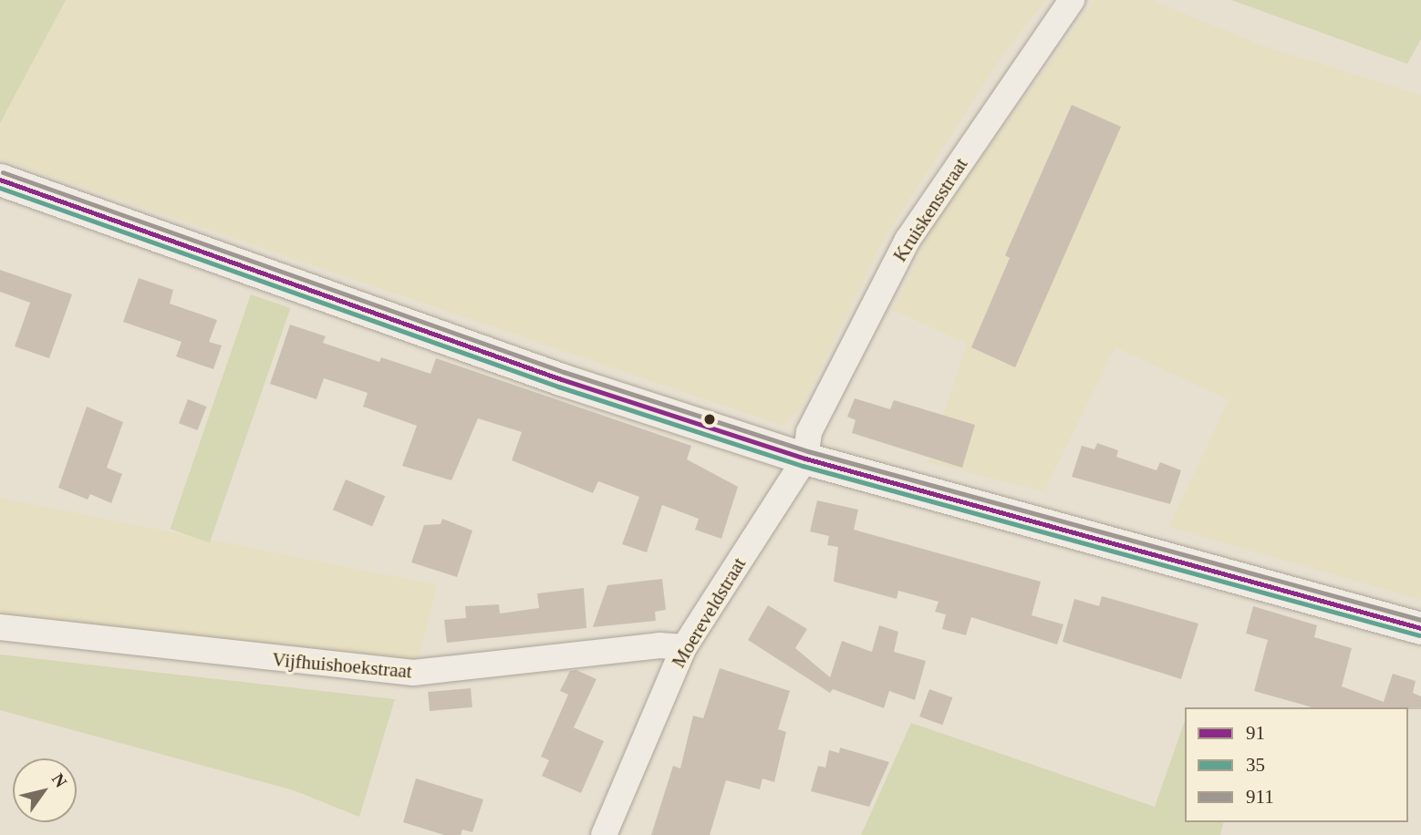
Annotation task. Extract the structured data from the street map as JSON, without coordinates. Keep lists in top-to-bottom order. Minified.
{"streets":{"street":["Kruiskensstraat","Moereveldstraat","Vijfhuishoekstraat"]},"crossings":[["Kruiskensstraat","Moereveldstraat"],["Moereveldstraat","Vijfhuishoekstraat"]],"lines":["transit line 911","transit line 91","transit line 35"],"legend":["91","35","911"],"north":"top right"}
